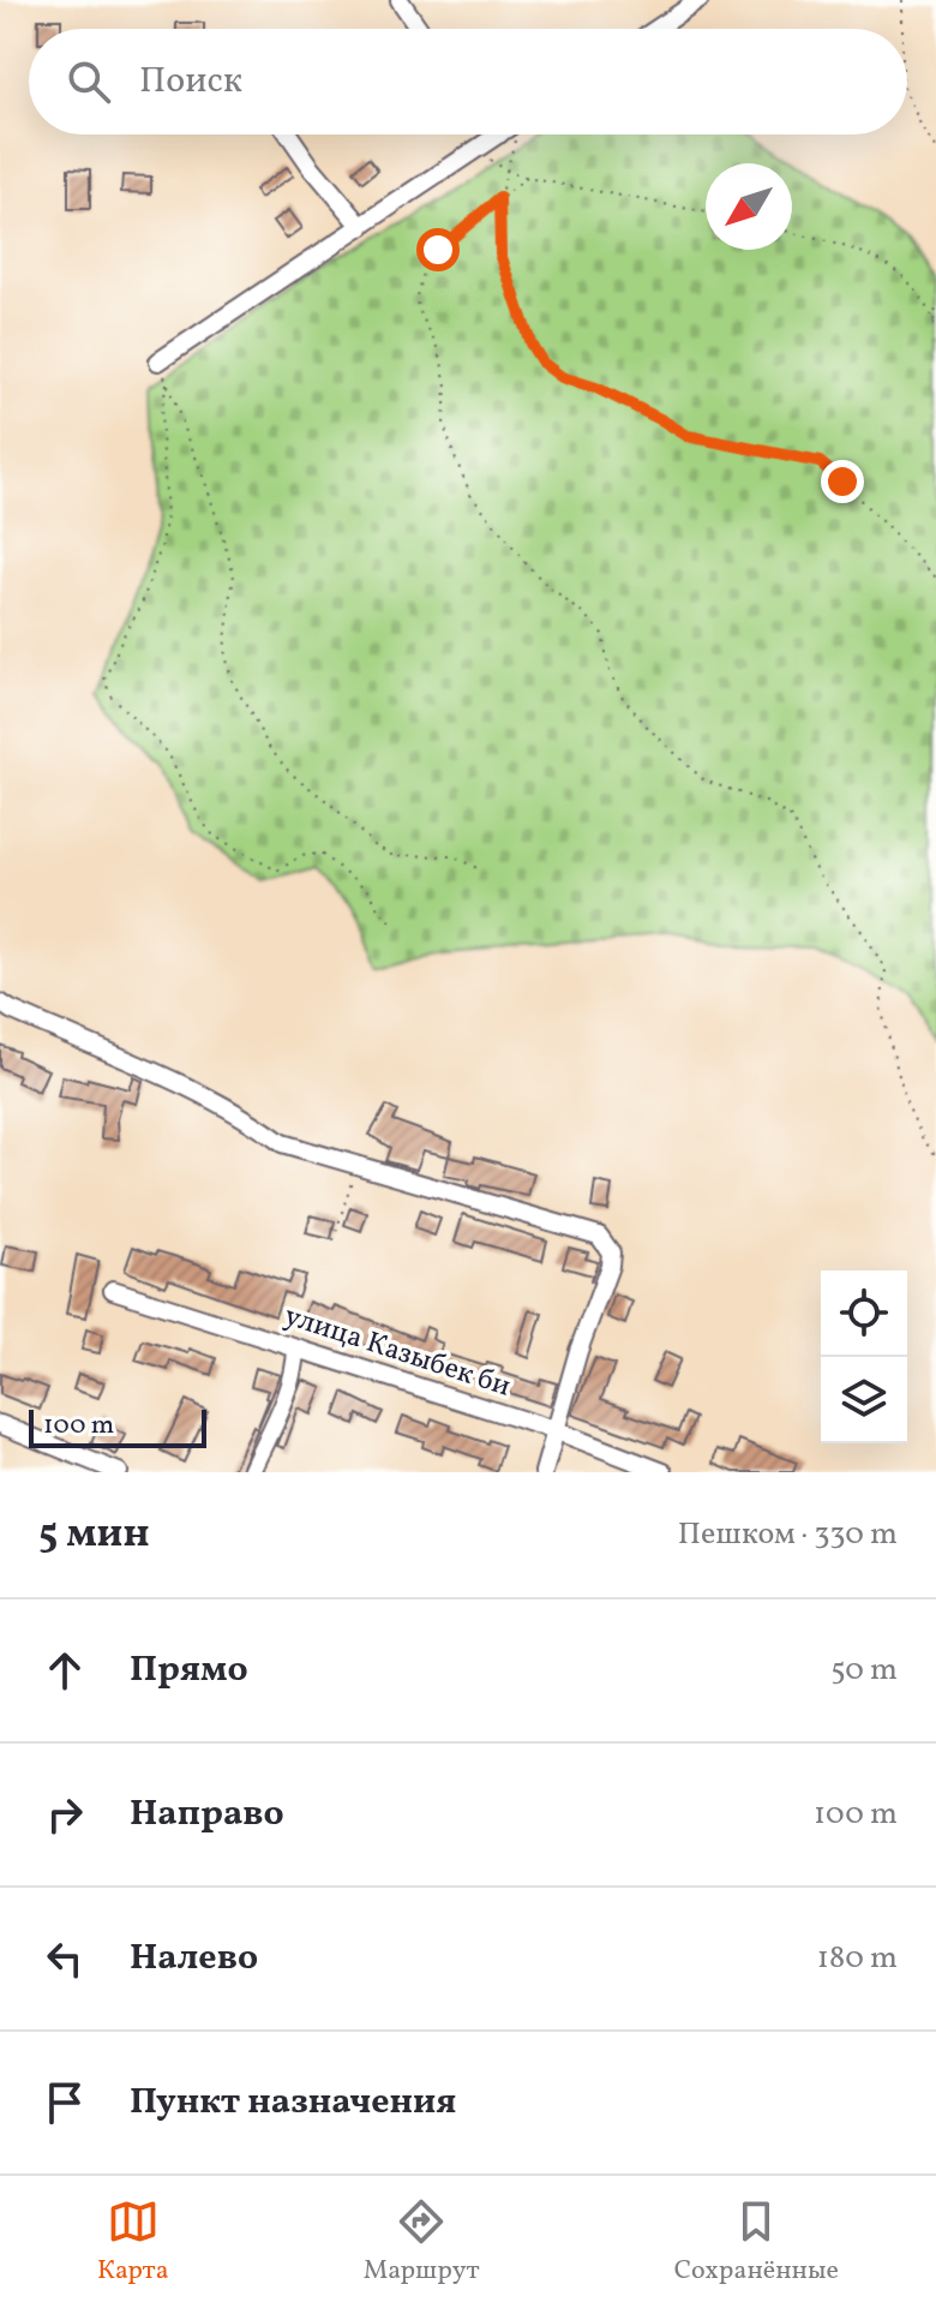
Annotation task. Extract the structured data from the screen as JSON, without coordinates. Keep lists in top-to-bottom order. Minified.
{"streets":{"street":["улица Казыбек би"]},"scale_bar":"100 m","north":"bottom left","page":{"search":"Поиск","scale":"100 m","heading":["5 мин","Пешком · 330 m"],"list":[["Прямо","50 m"],["Направо","100 m"],["Налево","180 m"],"Пункт назначения"],"nav":["Карта","Маршрут","Сохранённые"]}}
